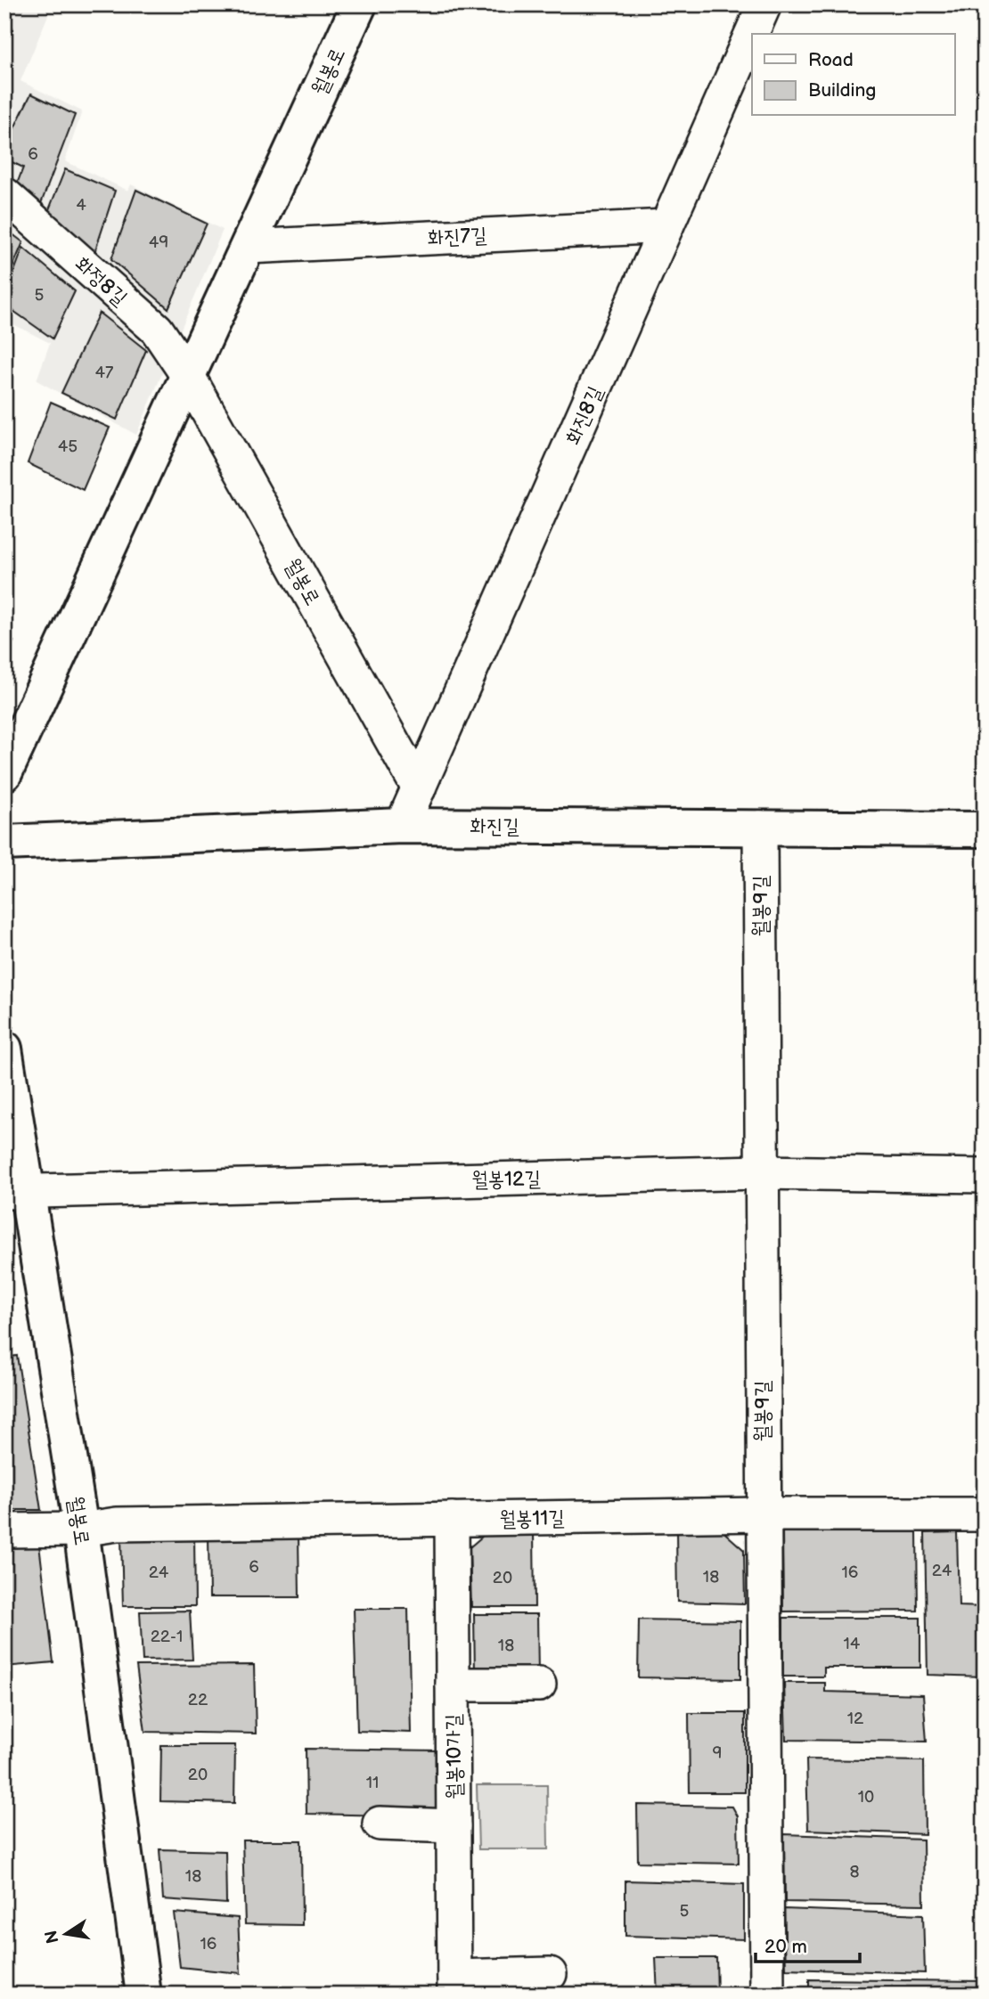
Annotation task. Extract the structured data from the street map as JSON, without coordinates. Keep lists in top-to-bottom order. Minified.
{"streets":{"street":["월봉로","화진7길","화정8길","화진8길","화진길","월봉9길","월봉12길","월봉11길","월봉10가길"]},"crossings":[["월봉로","화진7길"],["월봉로","화정8길"],["월봉로","화진8길"],["월봉로","월봉12길"],["월봉로","월봉11길"],["화진7길","화진8길"],["화진8길","화진길"],["화진길","월봉9길"],["월봉9길","월봉12길"],["월봉9길","월봉11길"],["월봉11길","월봉10가길"]],"house_numbers":["6","4","49","5","47","45","6","24","24","16","18","20","22-1","14","18","22","12","9","20","11","10","8","18","5","16"],"legend":["Road","Building"],"scale_bar":"20 m","north":"left"}
